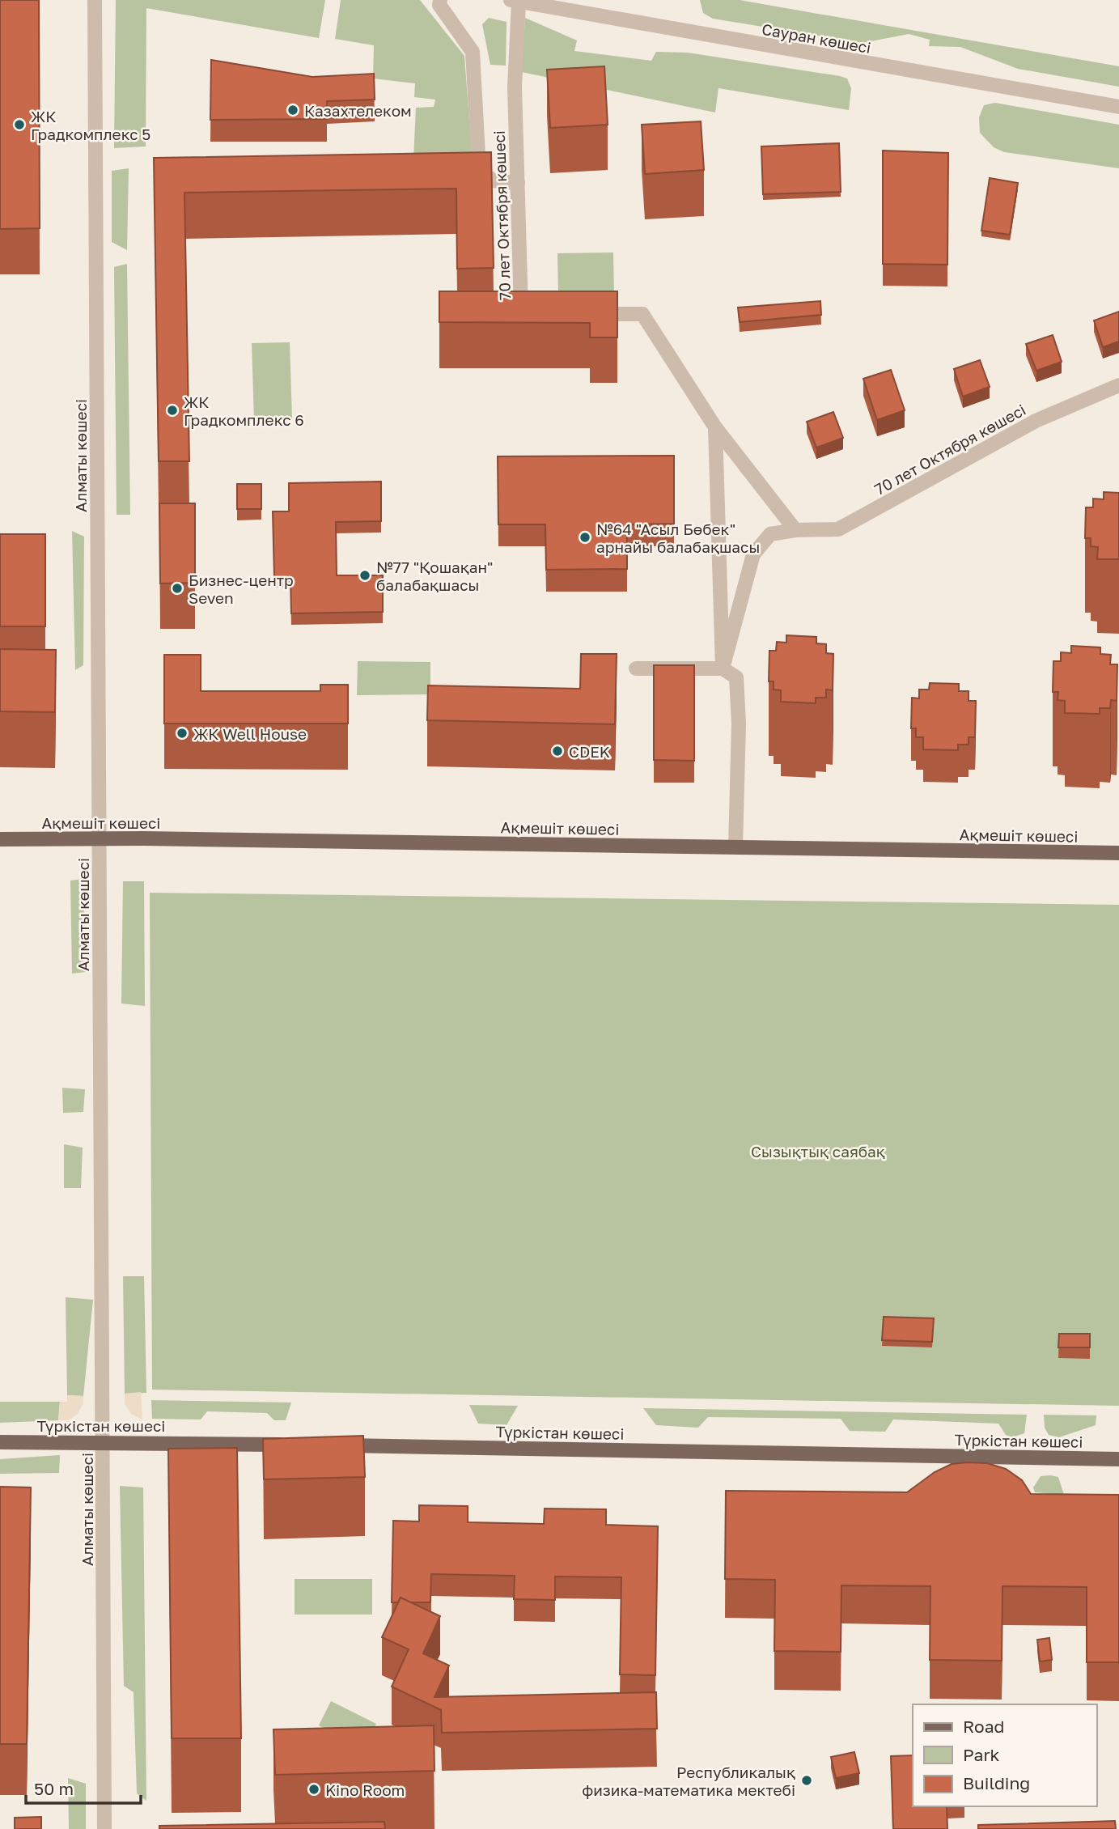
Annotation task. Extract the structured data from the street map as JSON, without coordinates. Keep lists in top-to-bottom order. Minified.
{"streets":{"main road":["Ақмешіт көшесі","Түркістан көшесі"],"street":["Сауран көшесі","70 лет Октября көшесі","Алматы көшесі"]},"crossings":[["Сауран көшесі","70 лет Октября көшесі"],["Алматы көшесі","Ақмешіт көшесі"],["Алматы көшесі","Түркістан көшесі"]],"parks":["Сызықтық саябақ"],"places":["Казахтелеком","ЖК Градкомплекс 5","ЖК Градкомплекс 6","№64 \"Асыл Бөбек\" арнайы балабақшасы","№77 \"Қошақан\" балабақшасы","Бизнес-центр Seven","ЖК Well House","CDEK","Республикалық физика-математика мектебі","Kino Room"],"legend":["Road","Park","Building"],"scale_bar":"50 m"}
